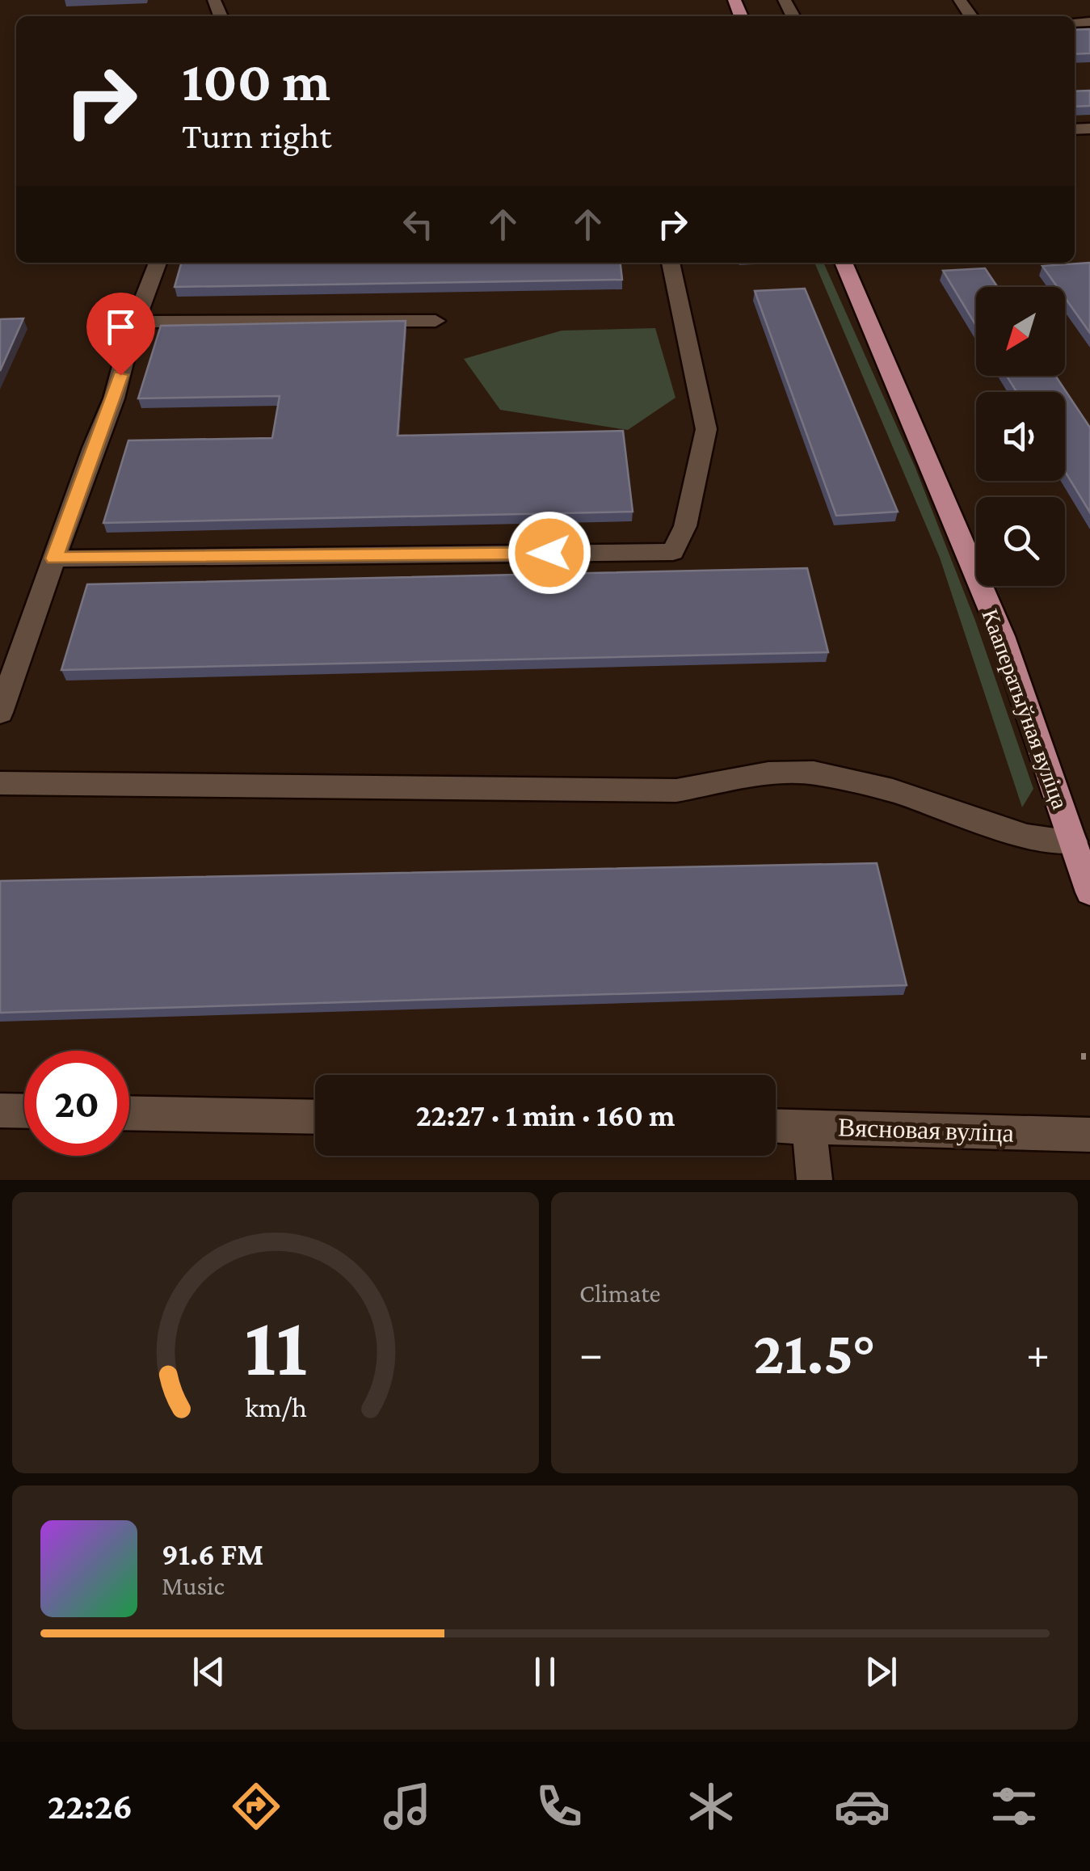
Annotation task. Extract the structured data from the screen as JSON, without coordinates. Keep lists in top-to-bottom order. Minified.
{"streets":{"main road":["Кааператыўная вуліца"],"street":["Вясновая вуліца"]},"north":"bottom left","page":{"turn":["100 m","Turn right"],"limit":"20","trip":"22:27 · 1 min · 160 m","tile":"Climate","heat":["−","21.5°","+"],"song":["91.6 FM","Music"],"tabs":"22:26","gauge":["11","km/h"]}}
